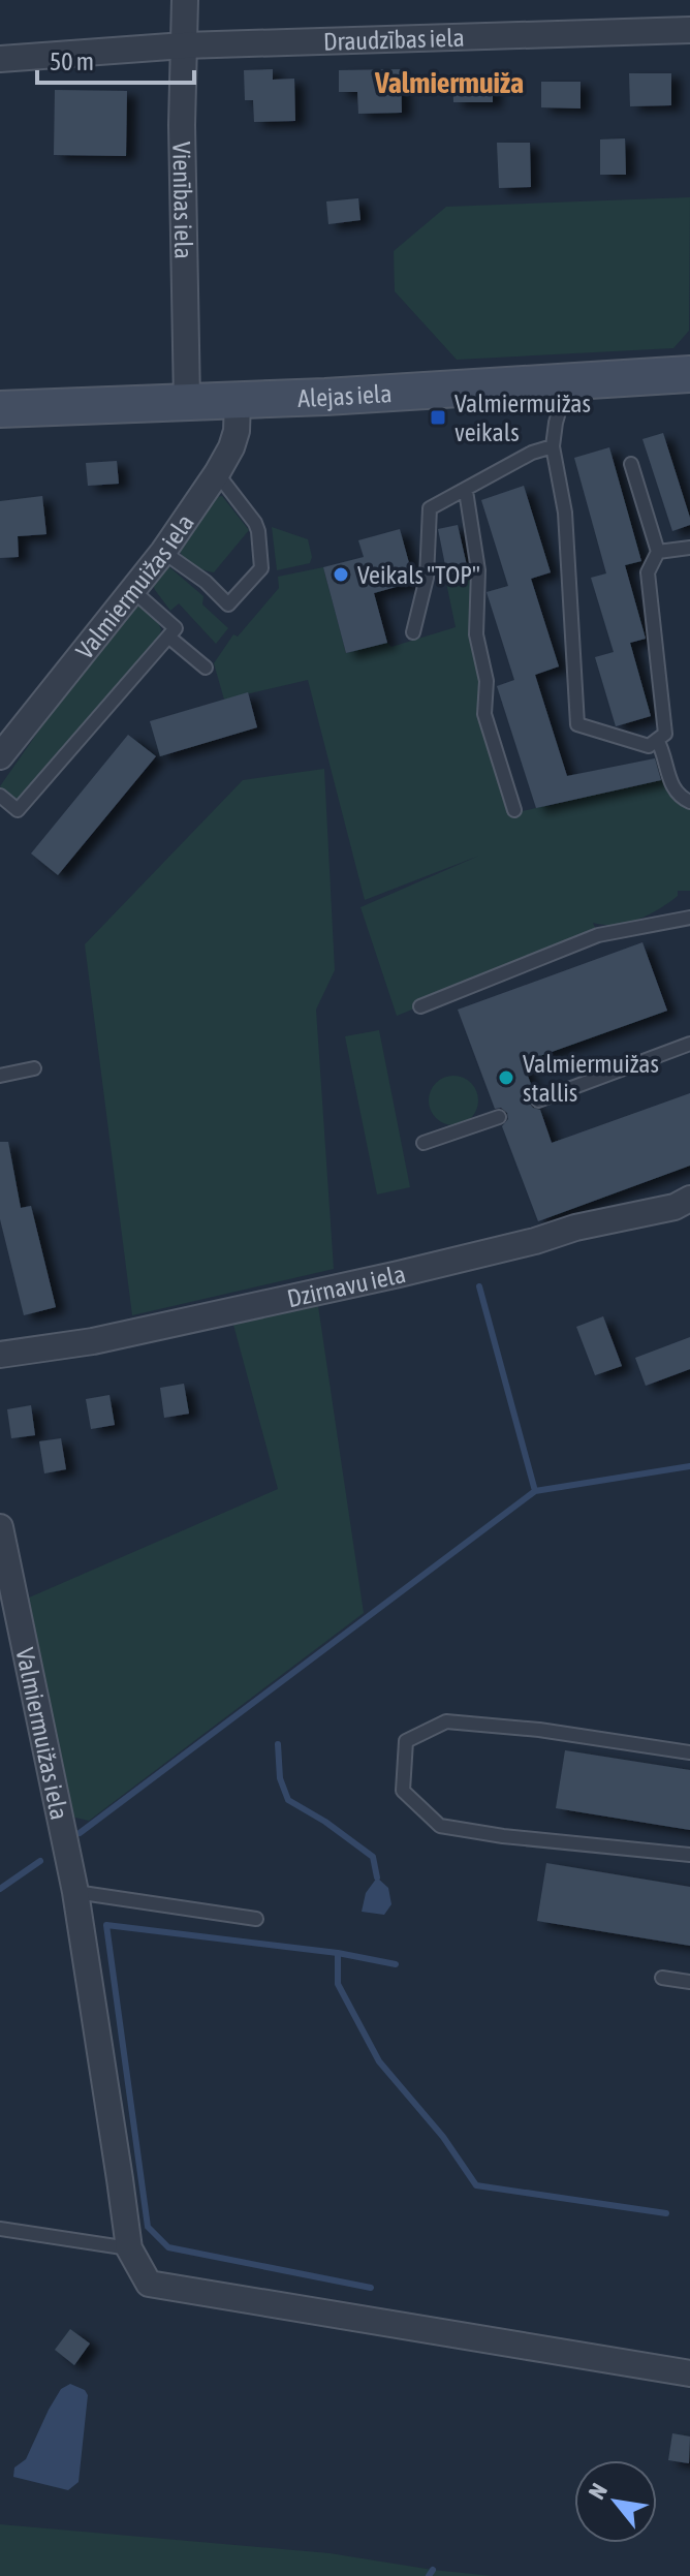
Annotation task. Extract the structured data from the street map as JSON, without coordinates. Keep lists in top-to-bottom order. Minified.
{"streets":{"main road":["Alejas iela"],"street":["Draudzības iela","Vienības iela","Valmiermuižas iela","Dzirnavu iela"]},"crossings":[["Draudzības iela","Vienības iela"],["Vienības iela","Alejas iela"],["Alejas iela","Valmiermuižas iela"]],"districts":["Valmiermuiža"],"places":{"transit":["Valmiermuižas veikals"],"other":["Veikals \"TOP\"","Valmiermuižas stallis"]},"scale_bar":"50 m","north":"top left"}
